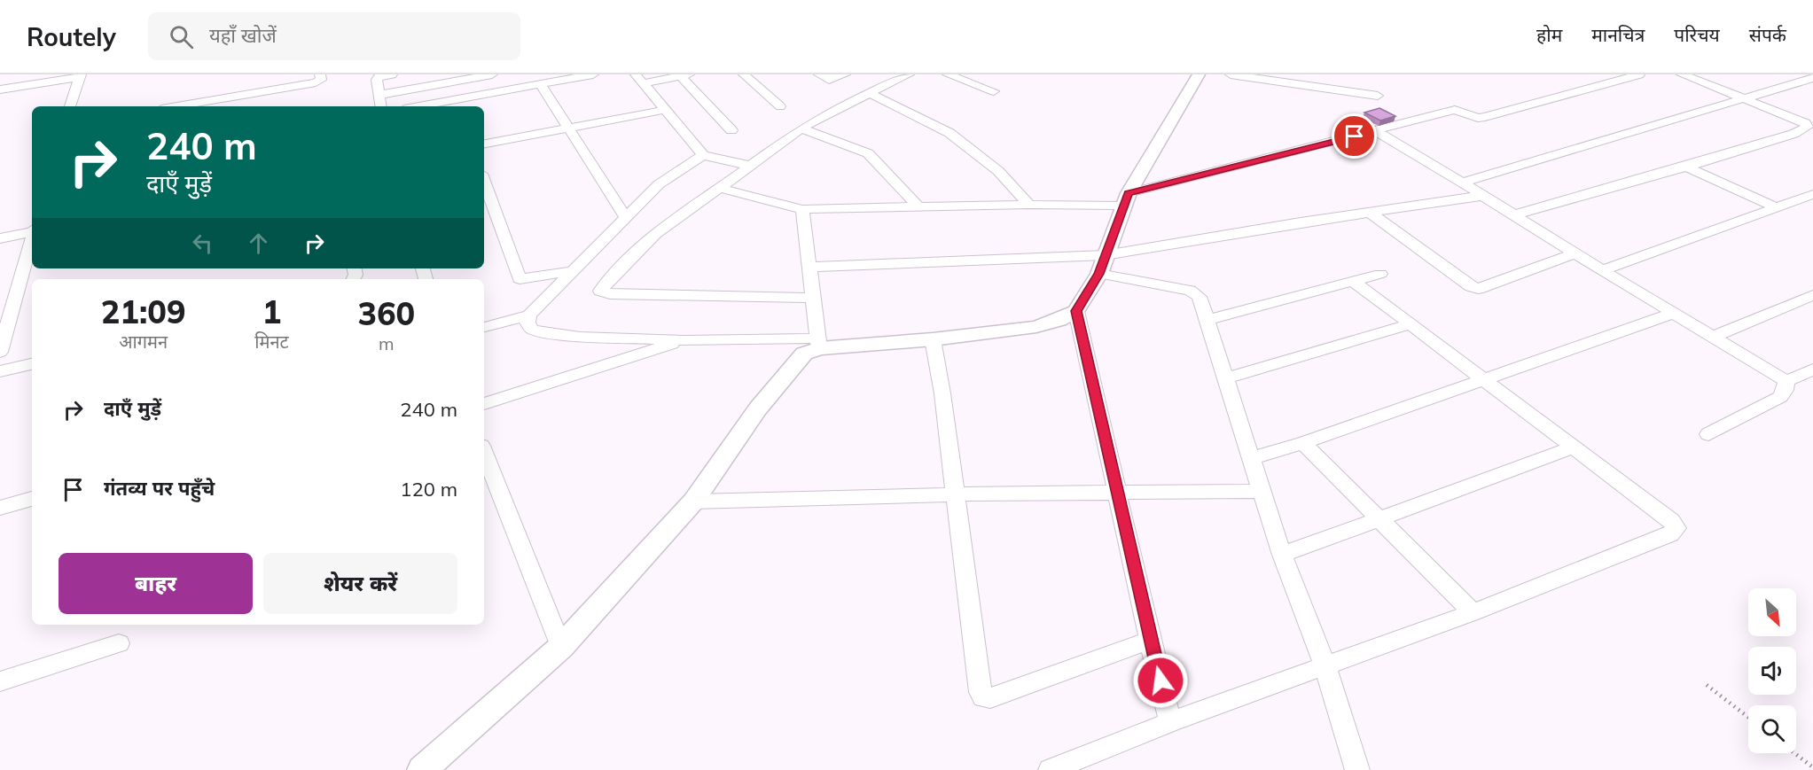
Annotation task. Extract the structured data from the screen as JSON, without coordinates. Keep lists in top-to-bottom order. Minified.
{"north":"bottom right","page":{"header":"Routely","search":"यहाँ खोजें","nav":["होम","मानचित्र","परिचय","संपर्क"],"turn":["240 m","दाएँ मुड़ें"],"eta":["21:09","आगमन","1","मिनट","360","m"],"list":[{"name":"दाएँ मुड़ें","value":"240 m"},{"name":"गंतव्य पर पहुँचे","value":"120 m"}],"buttons":["बाहर","शेयर करें"]}}
